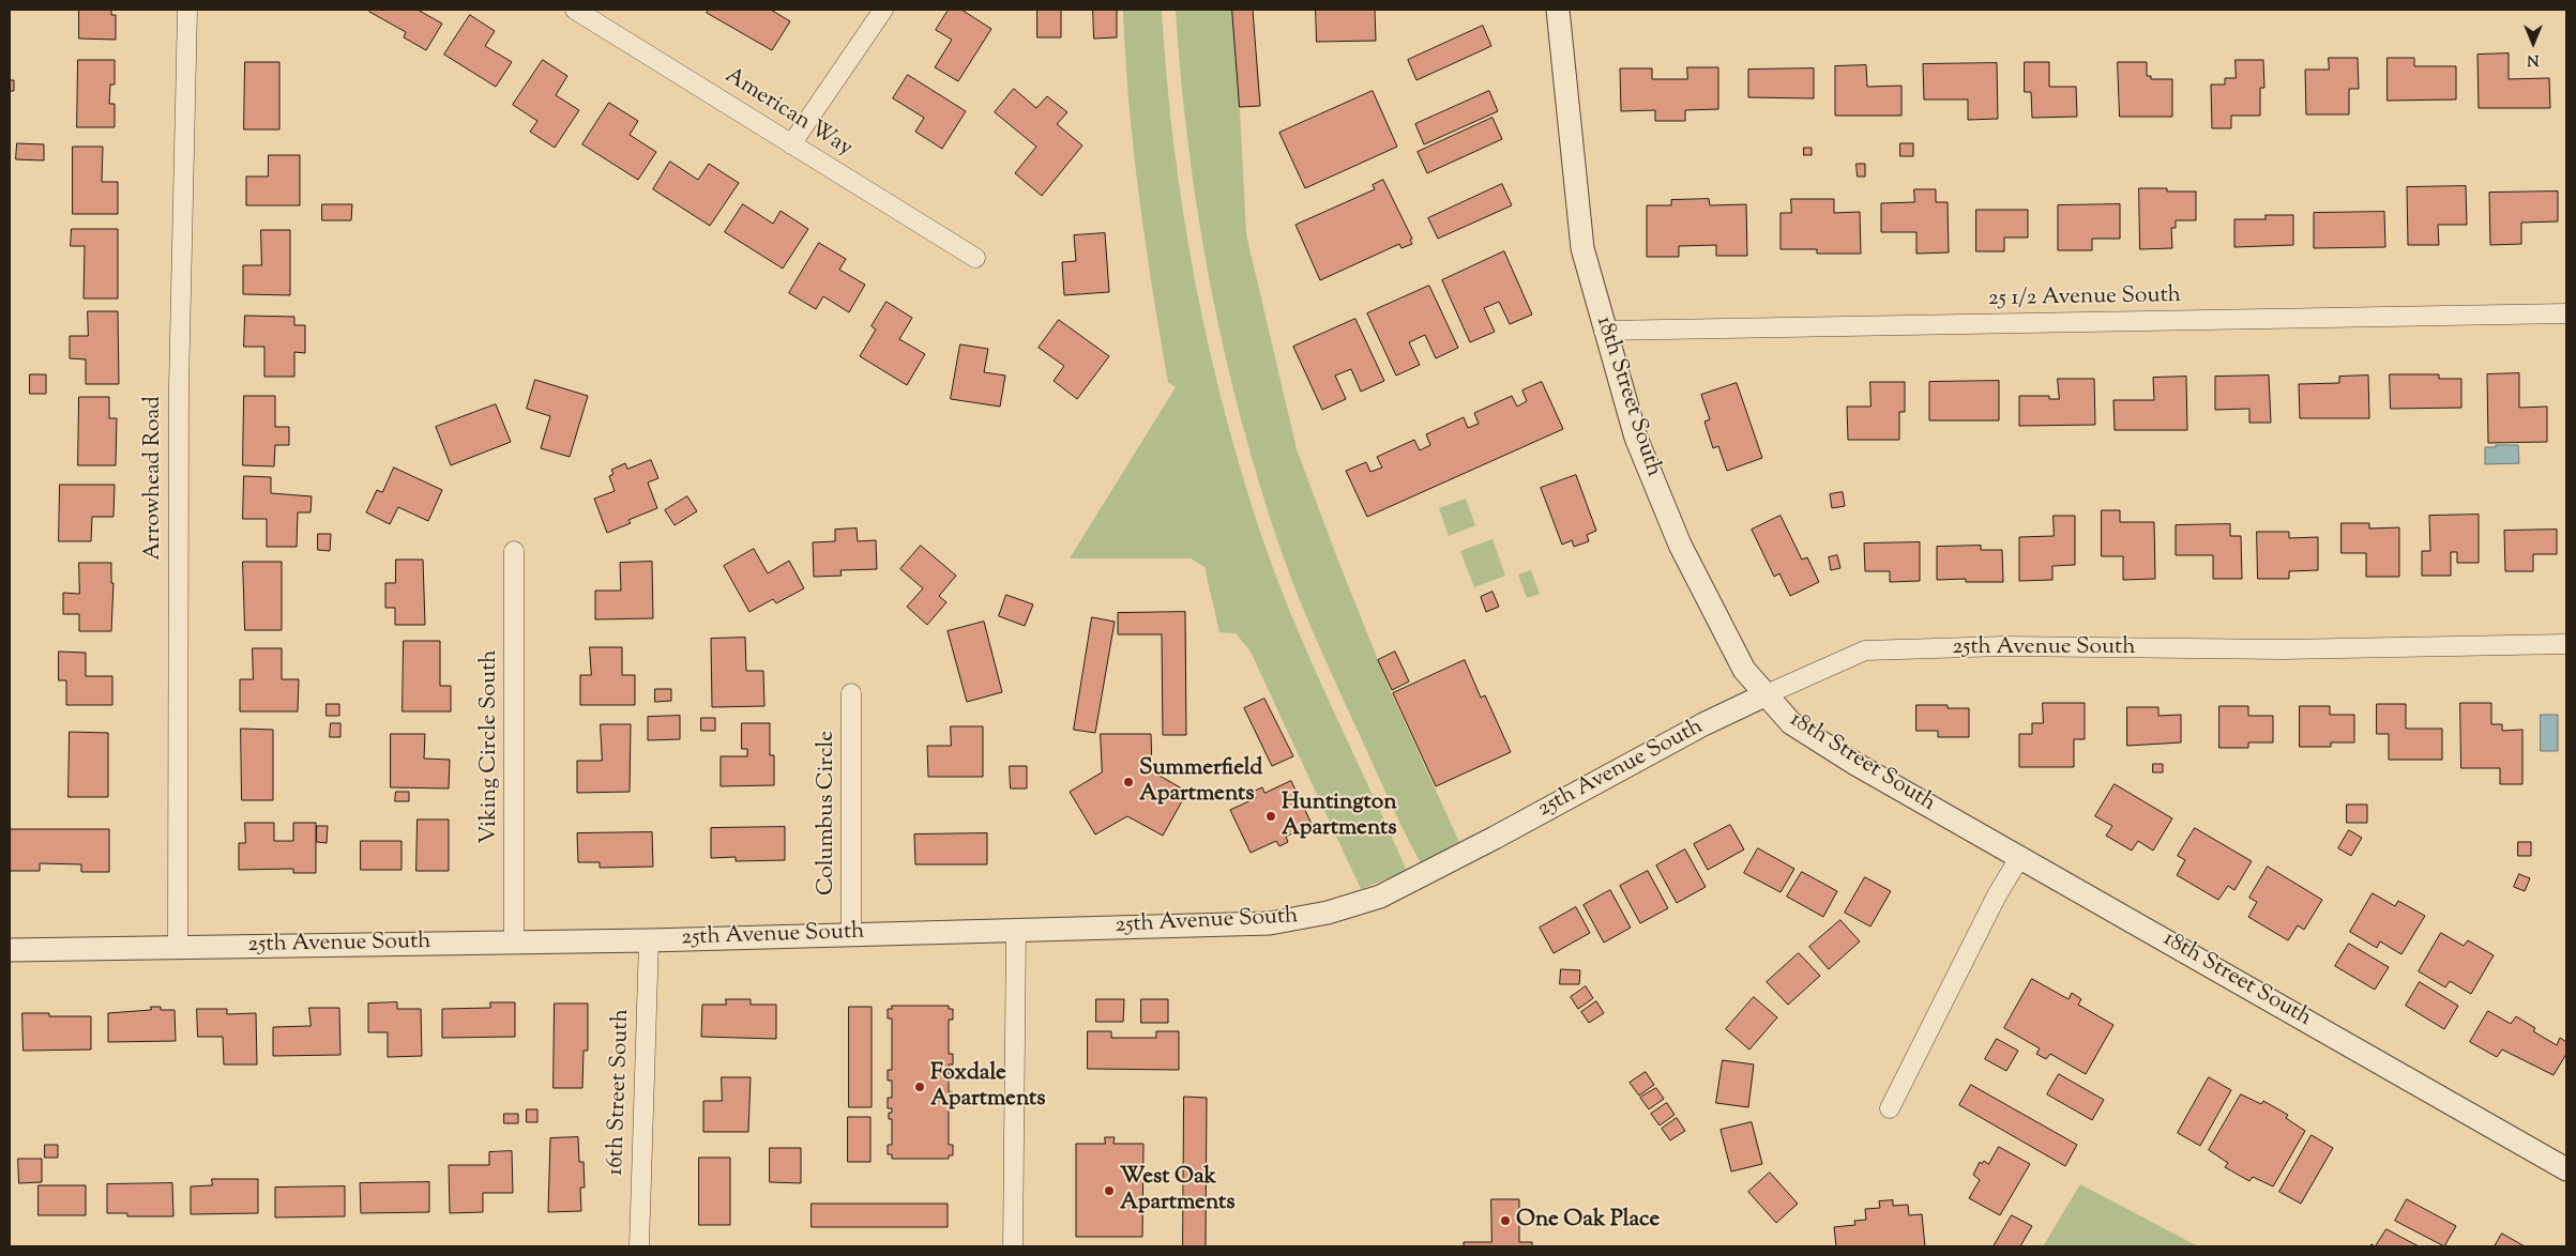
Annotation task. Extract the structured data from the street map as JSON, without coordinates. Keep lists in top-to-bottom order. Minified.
{"streets":{"street":["American Way","25 1/2 Avenue South","18th Street South","Arrowhead Road","25th Avenue South","Viking Circle South","Columbus Circle","16th Street South"]},"crossings":[["25 1/2 Avenue South","18th Street South"],["18th Street South","25th Avenue South"],["Arrowhead Road","25th Avenue South"],["25th Avenue South","Viking Circle South"],["25th Avenue South","Columbus Circle"],["25th Avenue South","16th Street South"]],"places":["Summerfield Apartments","Huntington Apartments","Foxdale Apartments","West Oak Apartments","One Oak Place"],"north":"bottom"}
